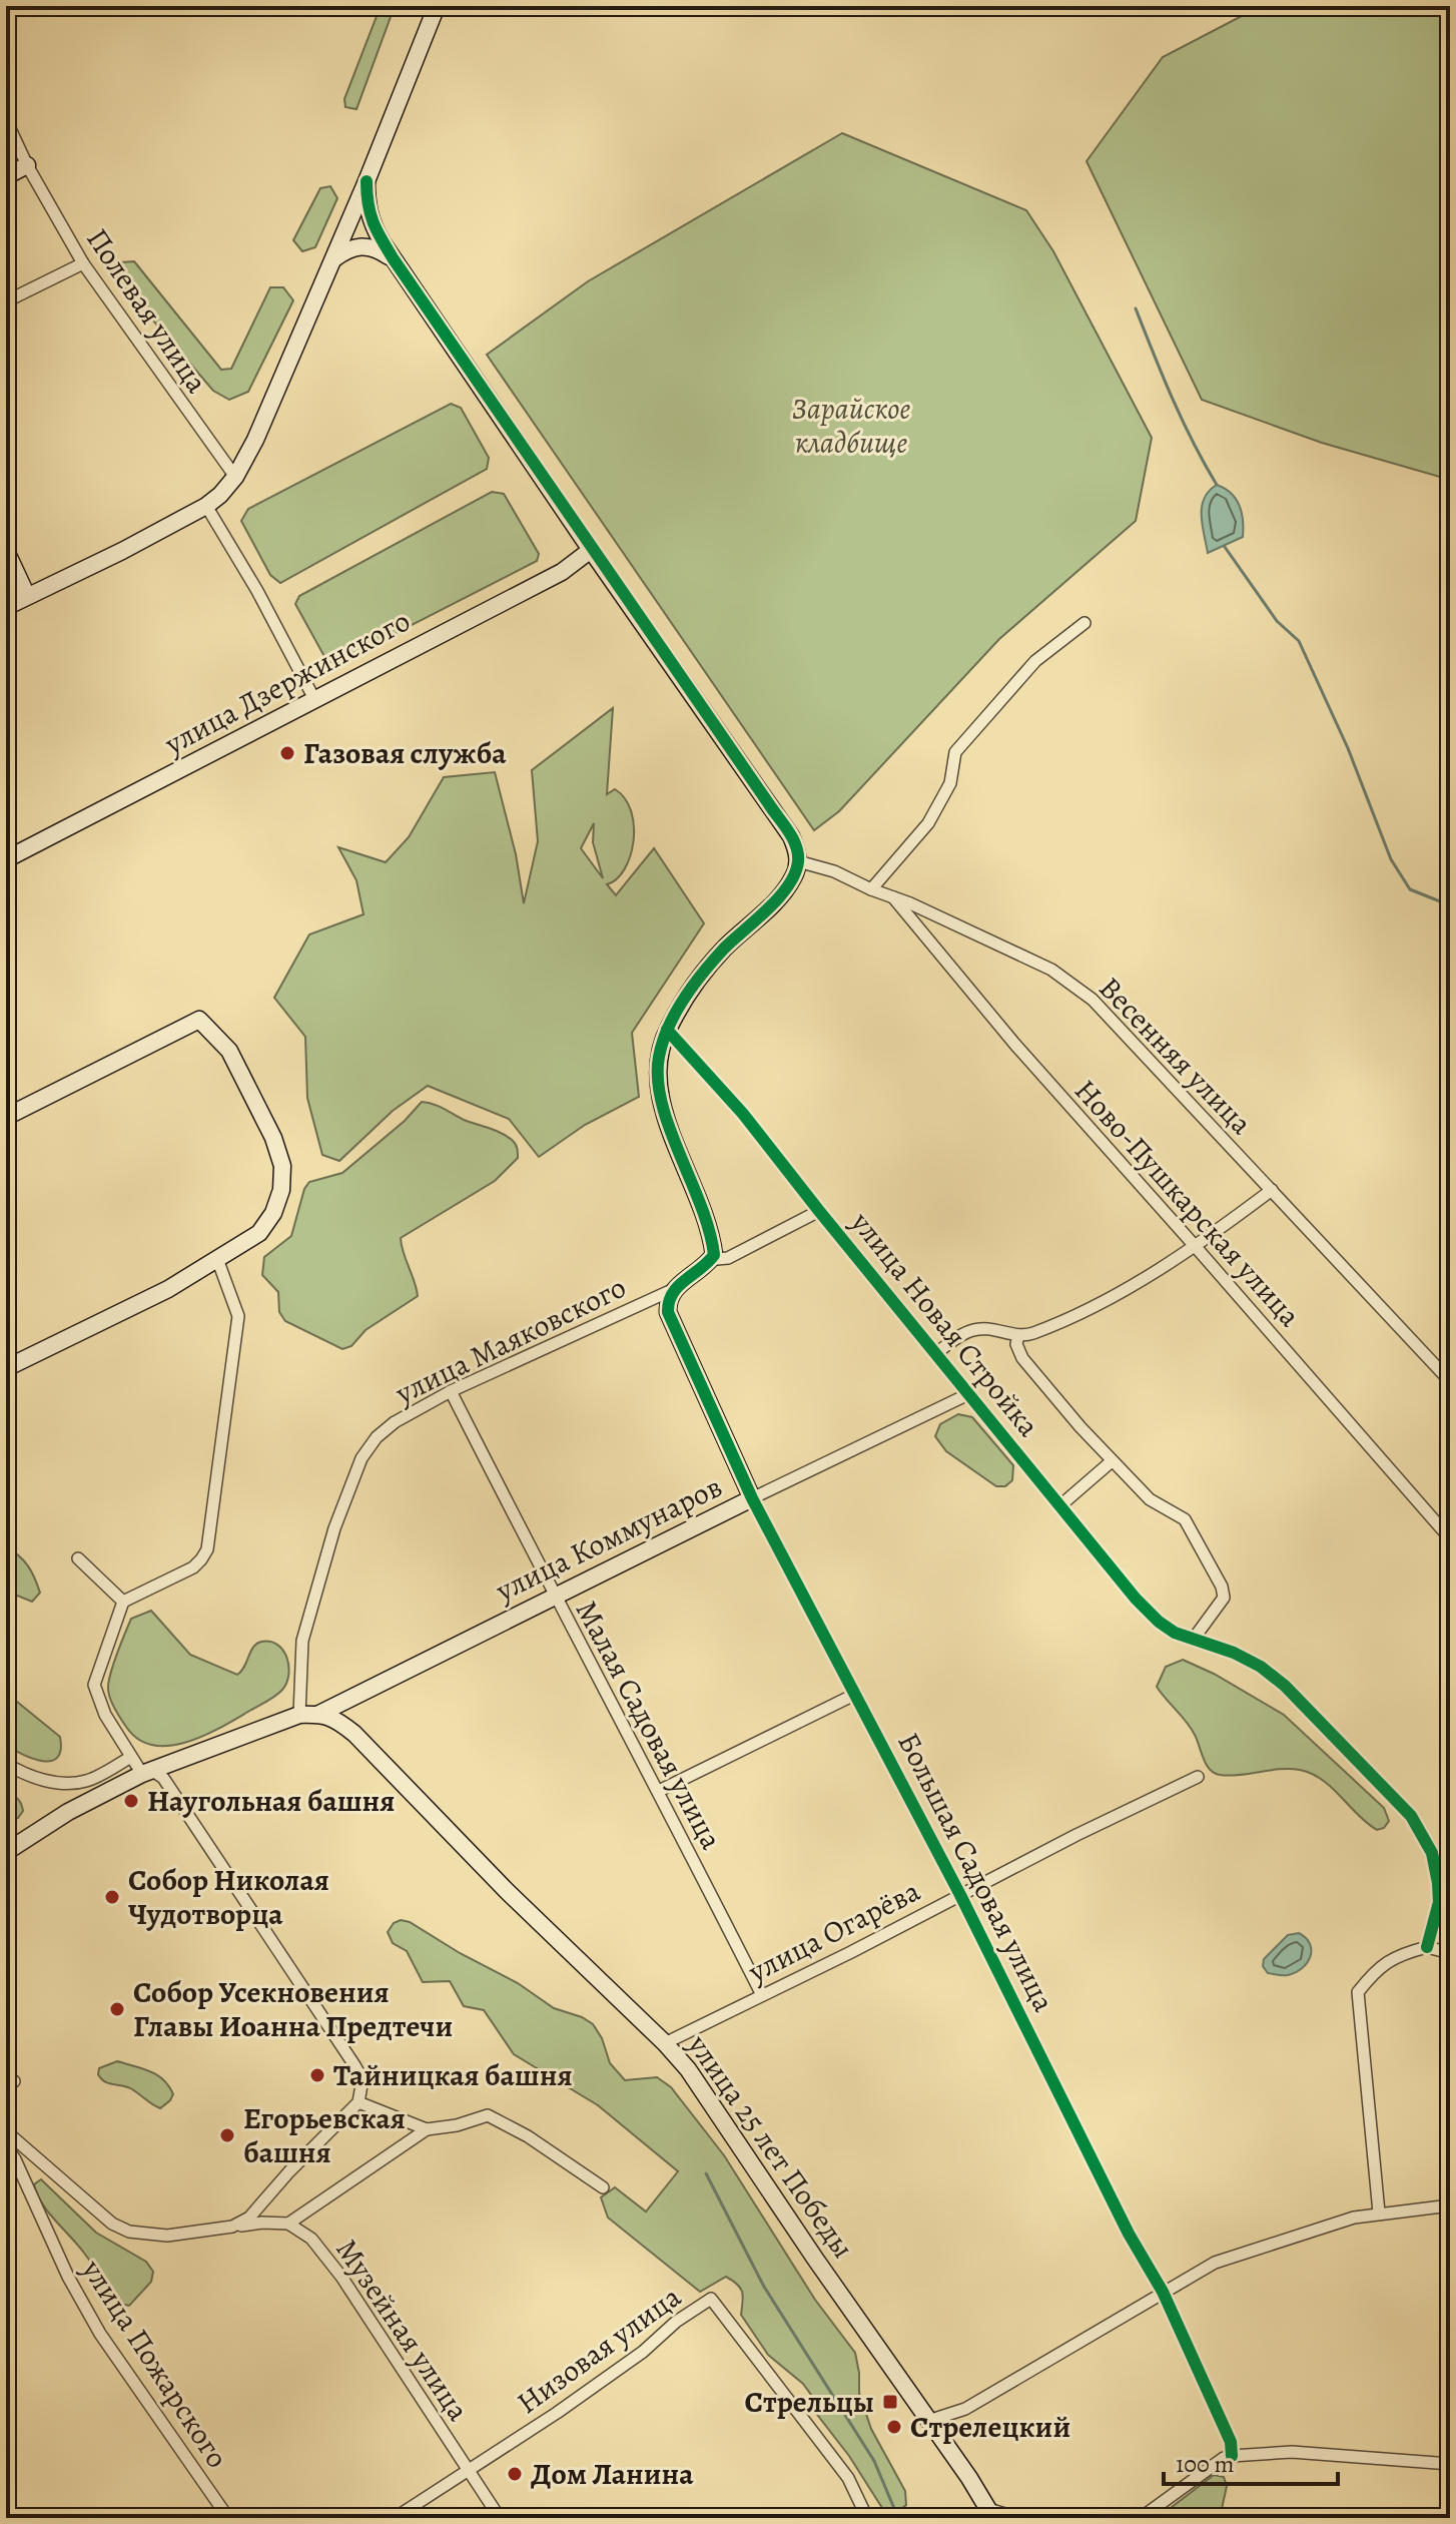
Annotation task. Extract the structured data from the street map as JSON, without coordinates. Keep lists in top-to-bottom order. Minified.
{"streets":{"street":["Полевая улица","улица Дзержинского","Весенняя улица","Ново-Пушкарская улица","улица Новая Стройка","улица Маяковского","улица Коммунаров","Малая Садовая улица","Большая Садовая улица","улица Огарёва","улица 25 лет Победы","Музейная улица","Низовая улица","улица Пожарского"]},"crossings":[["Весенняя улица","Ново-Пушкарская улица"],["улица Новая Стройка","улица Коммунаров"],["улица Маяковского","Малая Садовая улица"],["улица Маяковского","Большая Садовая улица"],["улица Коммунаров","Малая Садовая улица"],["улица Коммунаров","Большая Садовая улица"],["улица Коммунаров","улица 25 лет Победы"],["Малая Садовая улица","улица Огарёва"],["Большая Садовая улица","улица Огарёва"],["улица Огарёва","улица 25 лет Победы"],["Музейная улица","Низовая улица"]],"parks":["Зарайское кладбище"],"places":{"other":["Газовая служба","Наугольная башня","Собор Николая Чудотворца","Собор Усекновения Главы Иоанна Предтечи","Тайницкая башня","Егорьевская башня","Стрелецкий","Дом Ланина"],"transit":["Стрельцы"]},"scale_bar":"100 m"}
